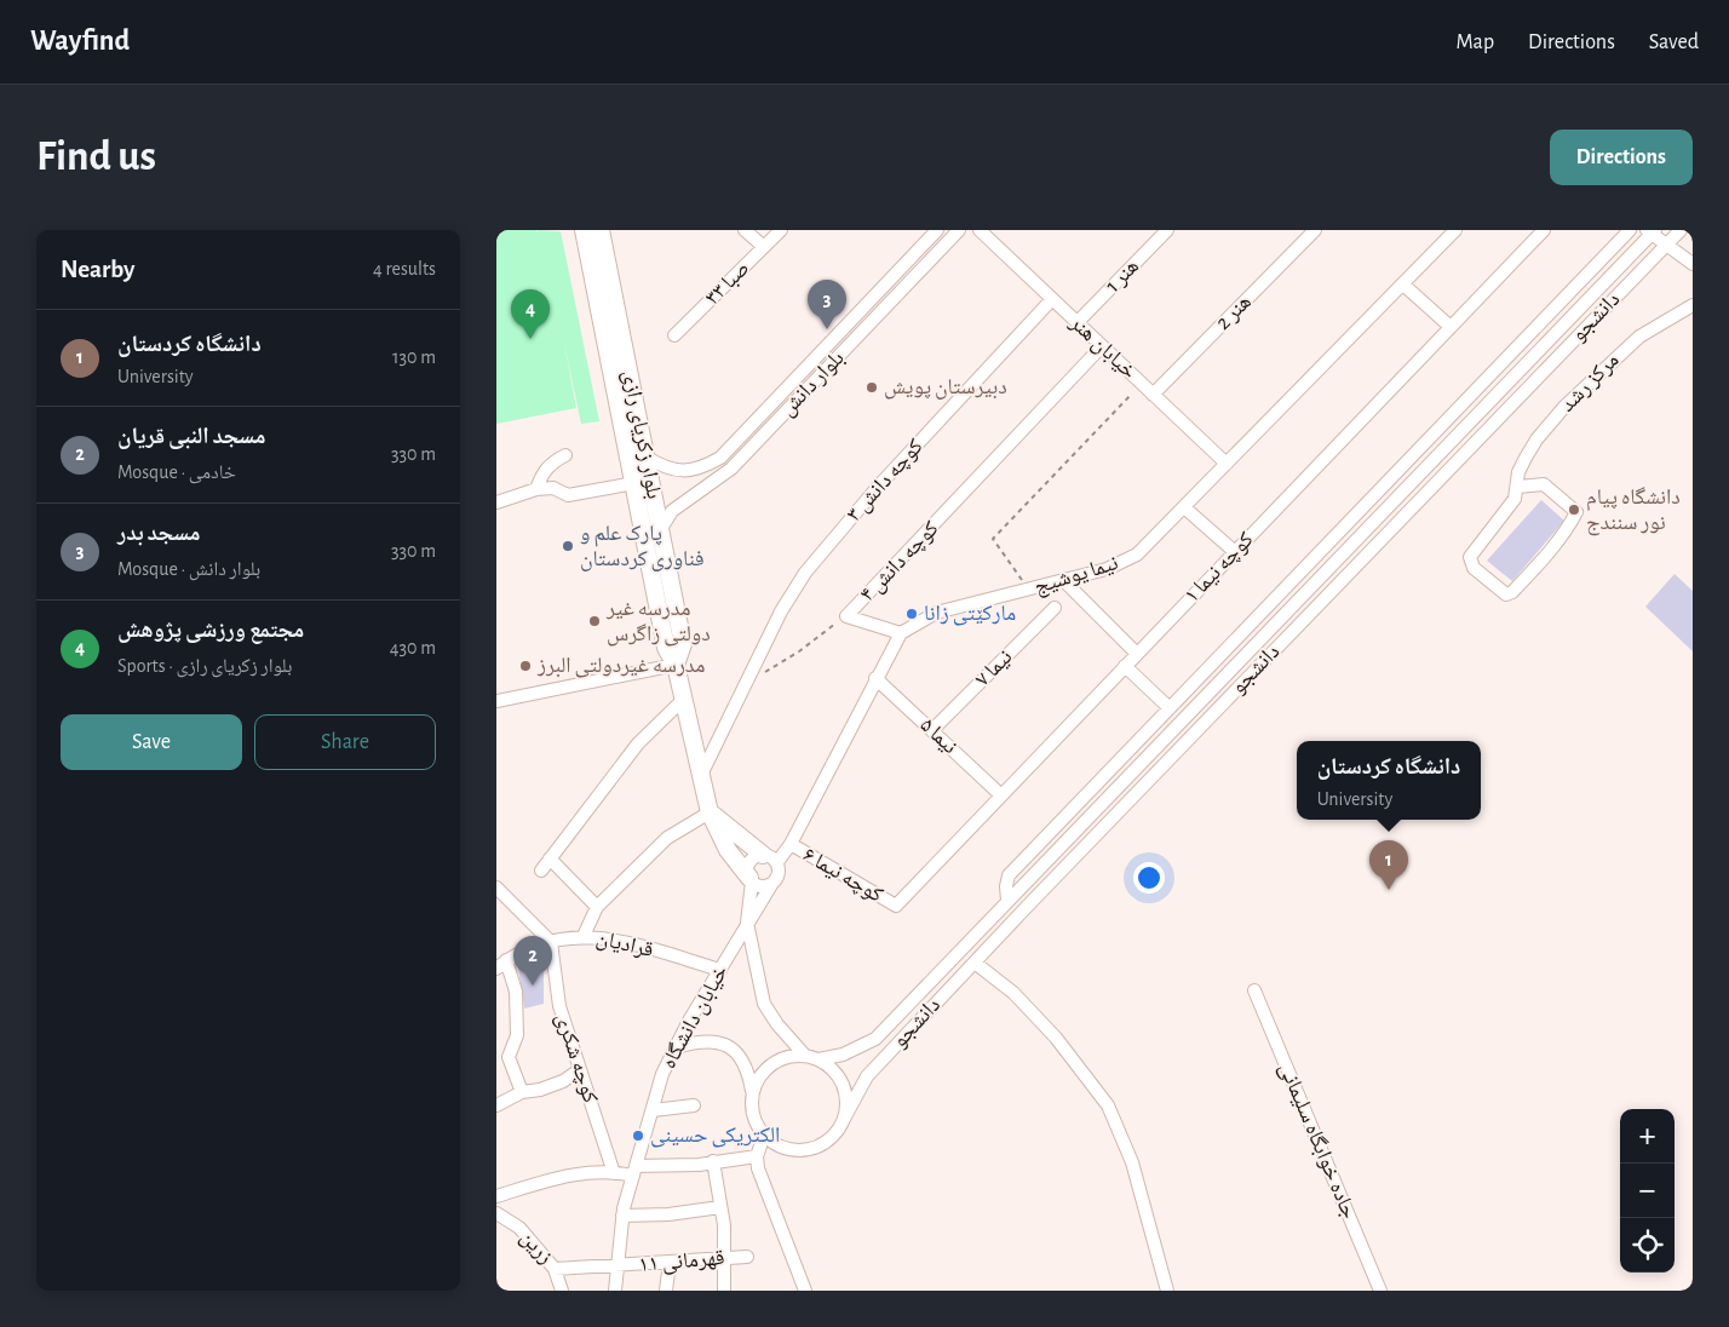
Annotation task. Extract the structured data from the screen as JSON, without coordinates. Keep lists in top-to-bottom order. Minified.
{"streets":{"main road":["بلوار زکریای رازی"],"street":["هنر 1","۳۳ صبا","هنر 2","دانشجو","خیابان هنر","مرکز رشد","بلوار دانش","کوچه دانش ۳","کوچه دانش ۴","کوچه نیما ۱","نیما یوشیج","نیما ۷","نیما ۵","کوچه نیما ۶","قرادیان","خیابان دانشگاه","کوچه شکری","جاده خوابگاه سلیمانی","زرین","قهرمانی ۱۱"]},"crossings":[["هنر 1","خیابان هنر"],["هنر 2","خیابان هنر"],["خیابان هنر","کوچه دانش ۳"],["خیابان هنر","کوچه دانش ۴"],["خیابان هنر","نیما یوشیج"],["بلوار دانش","بلوار زکریای رازی"],["کوچه دانش ۳","کوچه دانش ۴"],["کوچه نیما ۱","نیما ۵"],["کوچه نیما ۱","کوچه نیما ۶"],["نیما ۷","نیما ۵"],["قرادیان","خیابان دانشگاه"],["قرادیان","کوچه شکری"],["خیابان دانشگاه","زرین"],["خیابان دانشگاه","قهرمانی ۱۱"],["زرین","قهرمانی ۱۱"]],"places":["دبیرستان پویش","دانشگاه پیام نور سنندج","پارک علم و فناوری کردستان","مارکێتی زانا","مدرسه غیر دولتی زاگرس","مدرسه غیردولتی البرز","الکتریکی حسینی"],"page":{"header":"Wayfind","nav":["Map","Directions","Saved"],"buttons":["Directions",["Save","Share"]],"title":"Find us","heading":["Nearby","4 results"],"pins":["3","4","1","2"],"list":[{"mark":"1","name":"دانشگاه کردستان","note":"University","value":"130 m"},{"mark":"2","name":"مسجد النبی قریان","note":"Mosque · خادمی","value":"330 m"},{"mark":"3","name":"مسجد بدر","note":"Mosque · بلوار دانش","value":"330 m"},{"mark":"4","name":"مجتمع ورزشی پژوهش","note":"Sports · بلوار زکریای رازی","value":"430 m"}],"popup":["دانشگاه کردستان","University"],"map_buttons":["+","−"]}}
